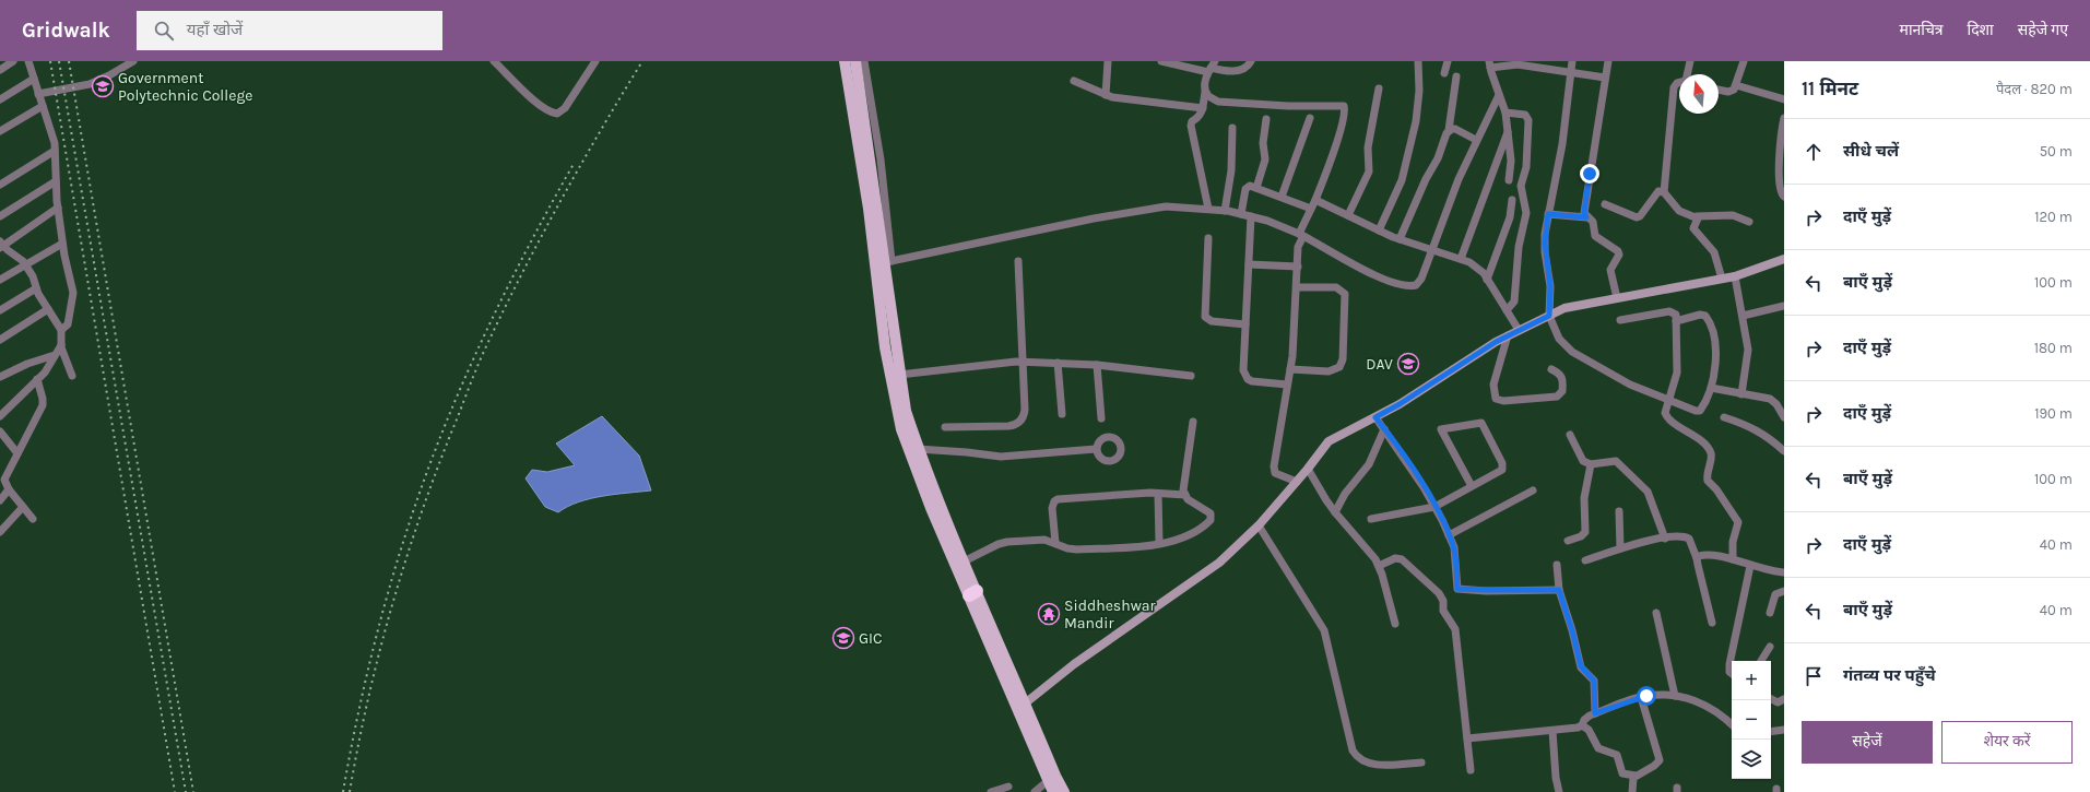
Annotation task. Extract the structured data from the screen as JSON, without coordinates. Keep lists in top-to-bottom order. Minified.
{"places":{"school or university":["Government Polytechnic College","DAV","GIC"],"temple":["Siddheshwar Mandir"]},"north":"top","page":{"header":"Gridwalk","search":"यहाँ खोजें","nav":["मानचित्र","दिशा","सहेजे गए"],"heading":["11 मिनट","पैदल · 820 m"],"list":[["सीधे चलें","50 m"],["दाएँ मुड़ें","120 m"],["बाएँ मुड़ें","100 m"],["दाएँ मुड़ें","180 m"],["दाएँ मुड़ें","190 m"],["बाएँ मुड़ें","100 m"],["दाएँ मुड़ें","40 m"],["बाएँ मुड़ें","40 m"],"गंतव्य पर पहुँचे"],"map_buttons":["+","−"],"buttons":["सहेजें","शेयर करें"]}}
